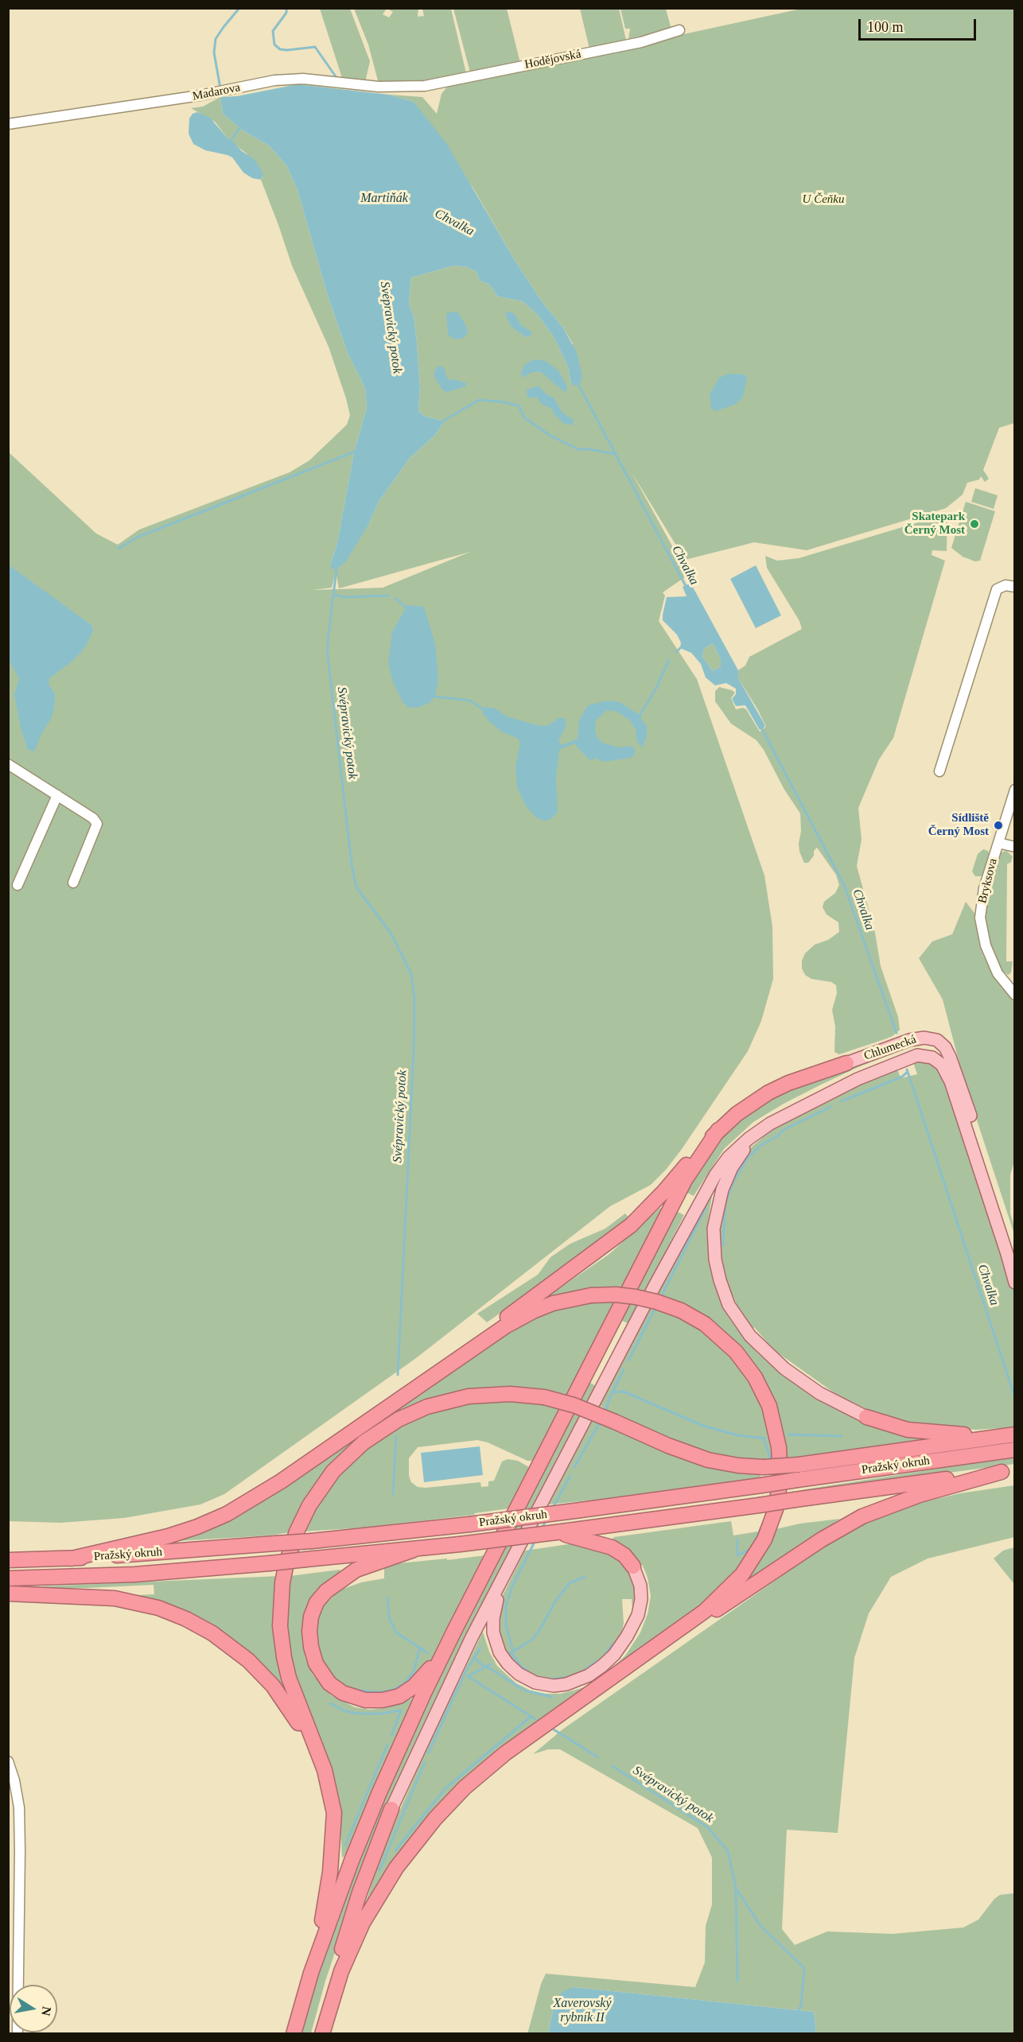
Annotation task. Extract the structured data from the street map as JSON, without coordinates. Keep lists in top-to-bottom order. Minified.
{"streets":{"highway":["Chlumecká","Pražský okruh"],"street":["Hodějovská","Madarova","Bryksova"]},"crossings":[["Hodějovská","Madarova"]],"water":["Martiňák","Chvalka","Svépravický potok","Xaverovský rybník II"],"parks":["U Čeňku"],"places":["Skatepark Černý Most","Sídliště Černý Most"],"scale_bar":"100 m","north":"right"}
